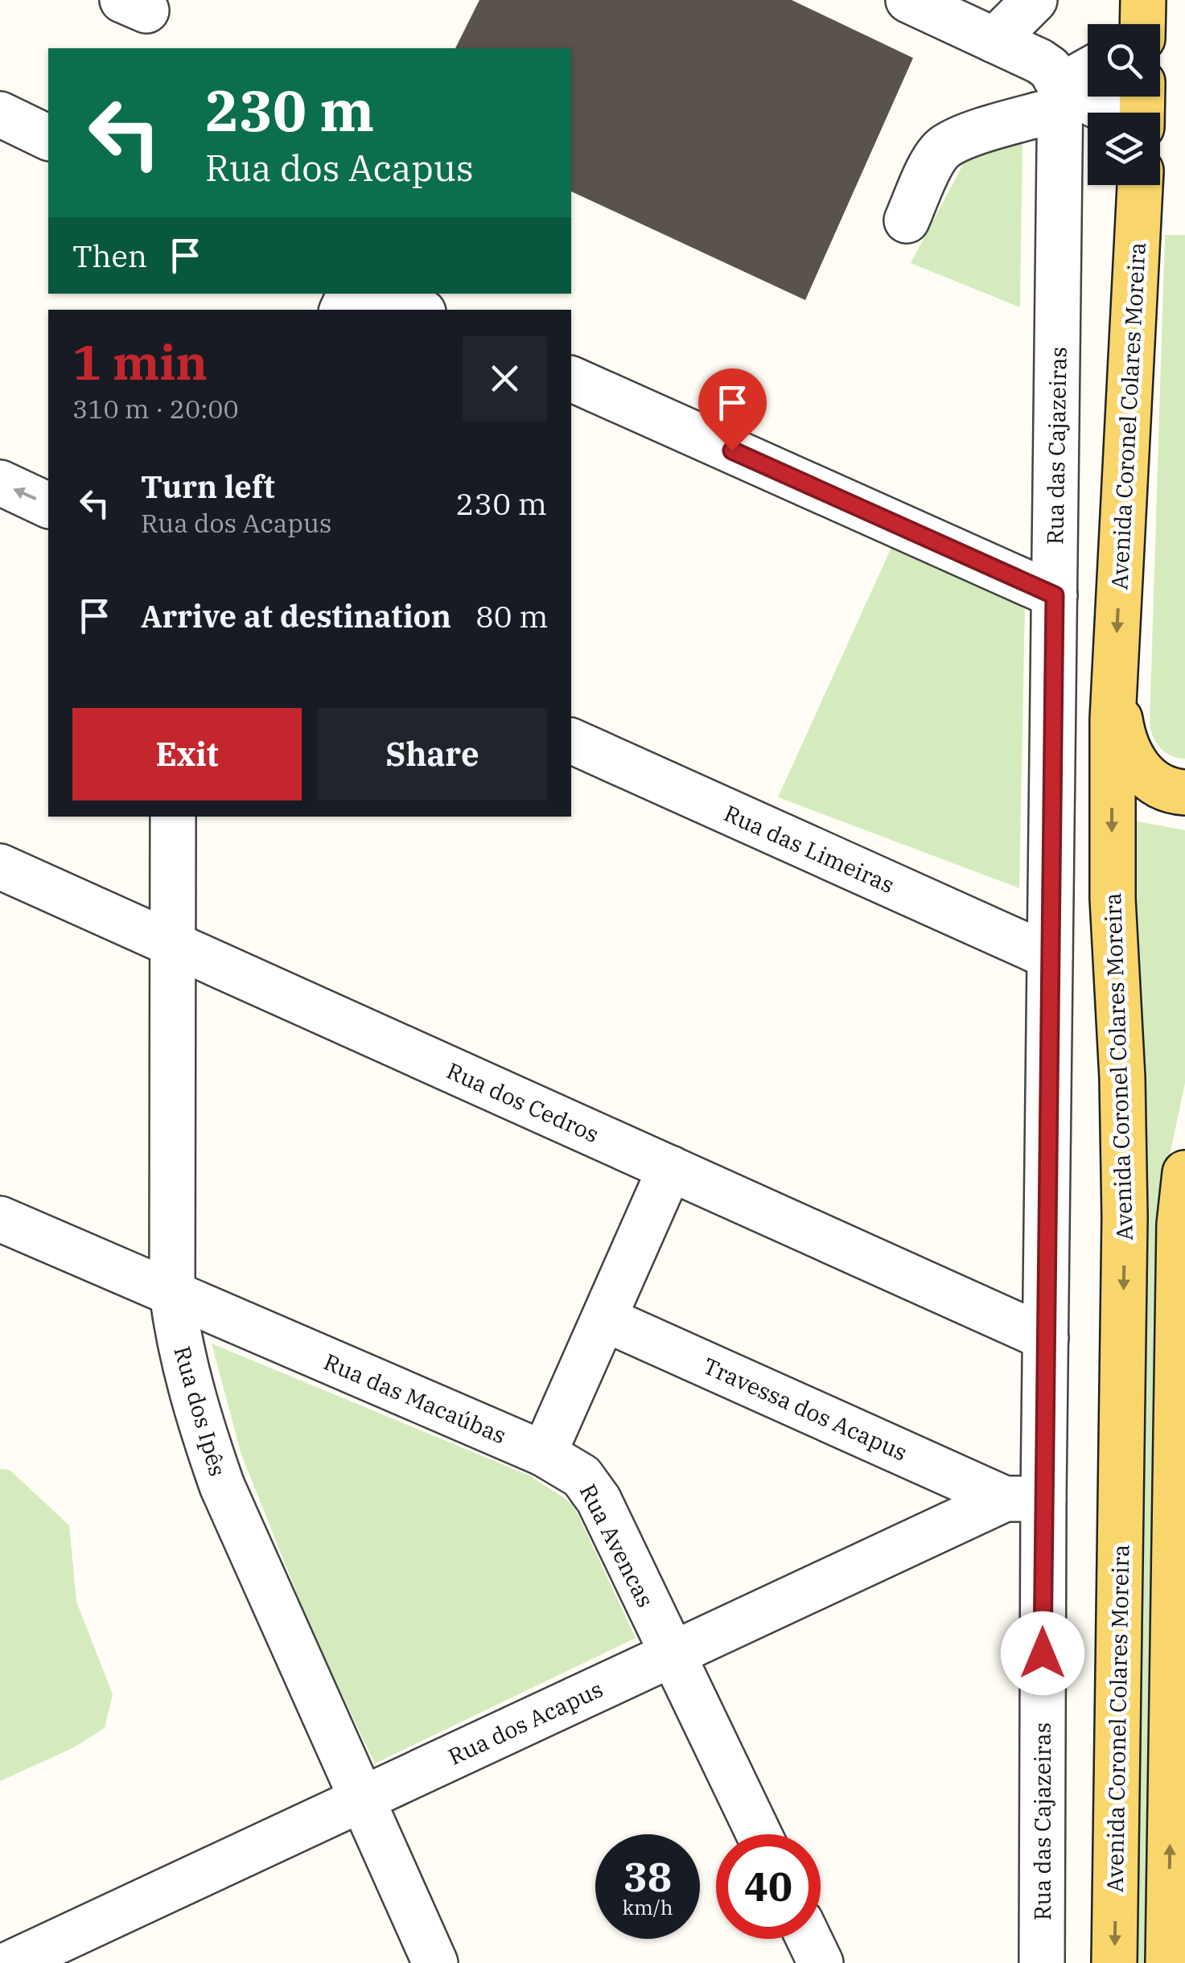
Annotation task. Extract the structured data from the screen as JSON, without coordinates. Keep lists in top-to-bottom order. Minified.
{"streets":{"main road":["Avenida Coronel Colares Moreira"],"street":["Rua das Cajazeiras","Rua das Limeiras","Rua dos Cedros","Rua das Macaúbas","Travessa dos Acapus","Rua dos Ipês","Rua Avencas","Rua dos Acapus"]},"crossings":[["Rua das Cajazeiras","Rua das Limeiras"],["Rua das Cajazeiras","Rua dos Cedros"],["Rua das Cajazeiras","Travessa dos Acapus"],["Rua das Cajazeiras","Rua dos Acapus"],["Rua dos Cedros","Rua dos Ipês"],["Rua das Macaúbas","Rua dos Ipês"],["Rua das Macaúbas","Rua Avencas"],["Travessa dos Acapus","Rua dos Acapus"],["Rua dos Ipês","Rua dos Acapus"],["Rua Avencas","Rua dos Acapus"]],"page":{"turn":["230 m","Rua dos Acapus"],"then":"Then","heading":["1 min","310 m · 20:00"],"list":[{"name":"Turn left","note":"Rua dos Acapus","value":"230 m"},{"name":"Arrive at destination","value":"80 m"}],"buttons":["Exit","Share"],"speed":"38 km/h","limit":"40"}}
